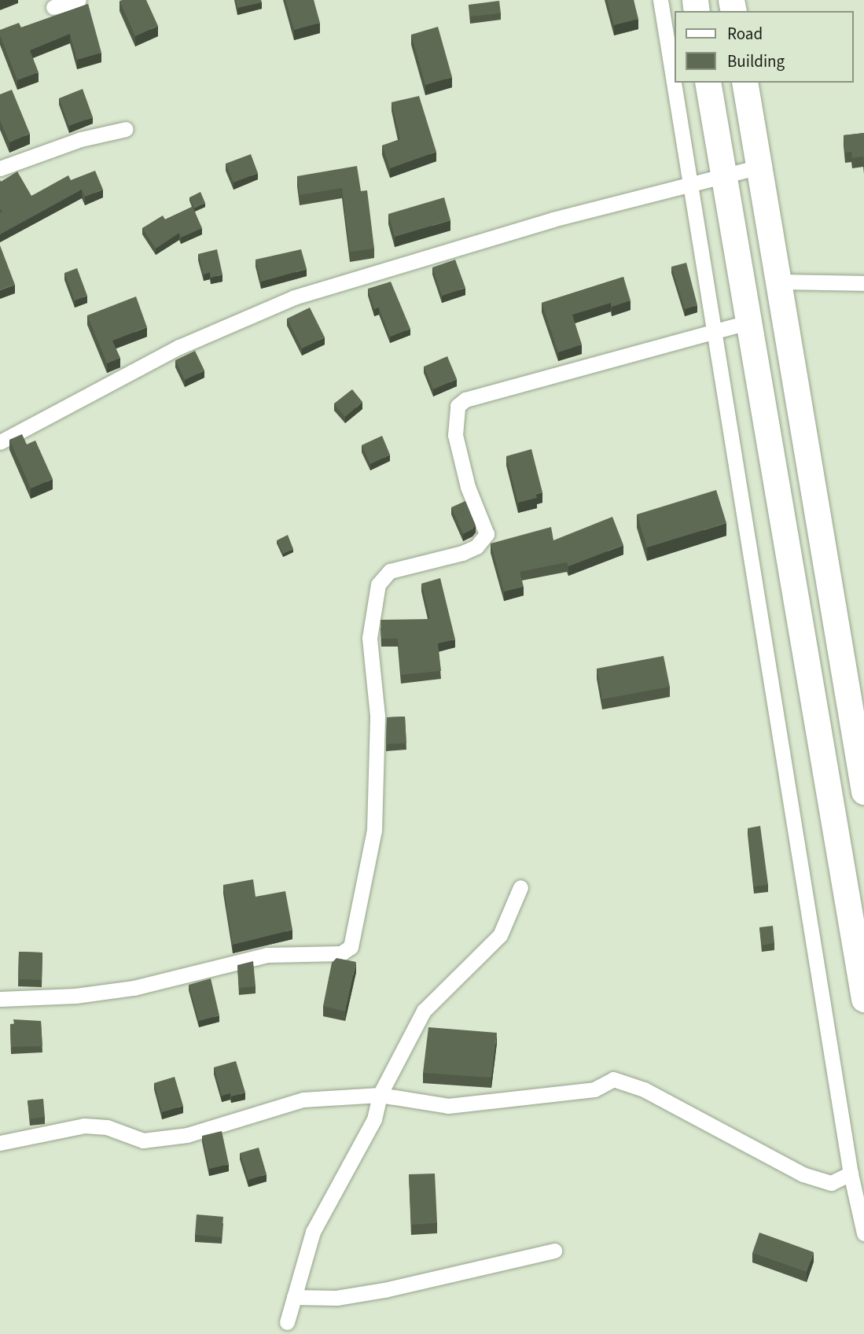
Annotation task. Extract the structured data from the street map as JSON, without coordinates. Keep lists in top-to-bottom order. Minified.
{"legend":["Road","Building"]}
